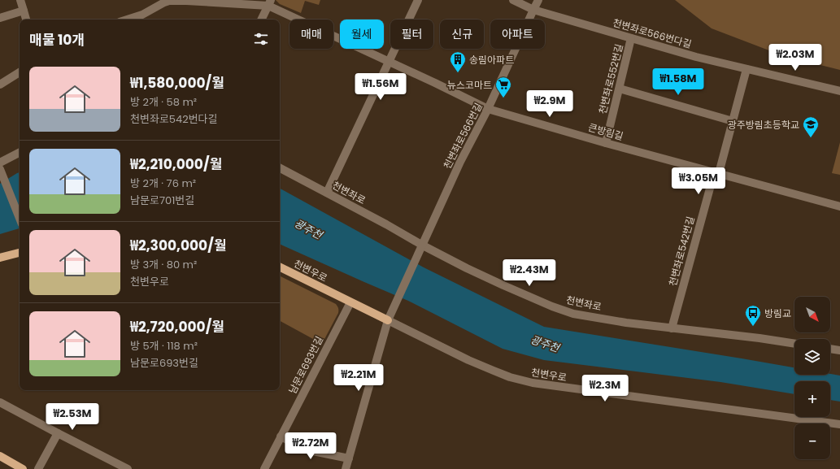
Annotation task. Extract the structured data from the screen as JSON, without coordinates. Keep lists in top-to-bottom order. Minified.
{"streets":{"main road":["천변우로"],"street":["천변좌로566번다길","천변좌로552번길","큰방림길","천변좌로566번길","천변좌로","천변좌로542번길","남문로693번길"]},"crossings":[["천변좌로566번다길","천변좌로552번길"],["천변좌로566번다길","천변좌로566번길"],["천변좌로566번다길","천변좌로542번길"],["천변좌로552번길","큰방림길"],["큰방림길","천변좌로566번길"],["큰방림길","천변좌로542번길"],["천변좌로566번길","천변좌로"],["천변좌로566번길","천변우로"],["천변좌로","천변좌로542번길"],["천변우로","남문로693번길"]],"water":["광주천"],"places":{"building":["송림아파트"],"supermarket":["뉴스코마트"],"school or university":["광주방림초등학교"],"bus stop":["방림교"]},"north":"bottom right","page":{"chip":["매매","월세","필터","신규","아파트"],"heading":"매물 10개","price":["₩2.03M","₩1.58M","₩1.56M","₩2.9M","₩3.05M","₩2.43M","₩2.21M","₩2.3M","₩2.53M","₩2.72M"],"list":[{"name":"₩1,580,000/월","note":"방 2개 · 58 m² · 천변좌로542번다길"},{"name":"₩2,210,000/월","note":"방 2개 · 76 m² · 남문로701번길"},{"name":"₩2,300,000/월","note":"방 3개 · 80 m² · 천변우로"},{"name":"₩2,720,000/월","note":"방 5개 · 118 m² · 남문로693번길"}],"map_buttons":["+","−"]}}
